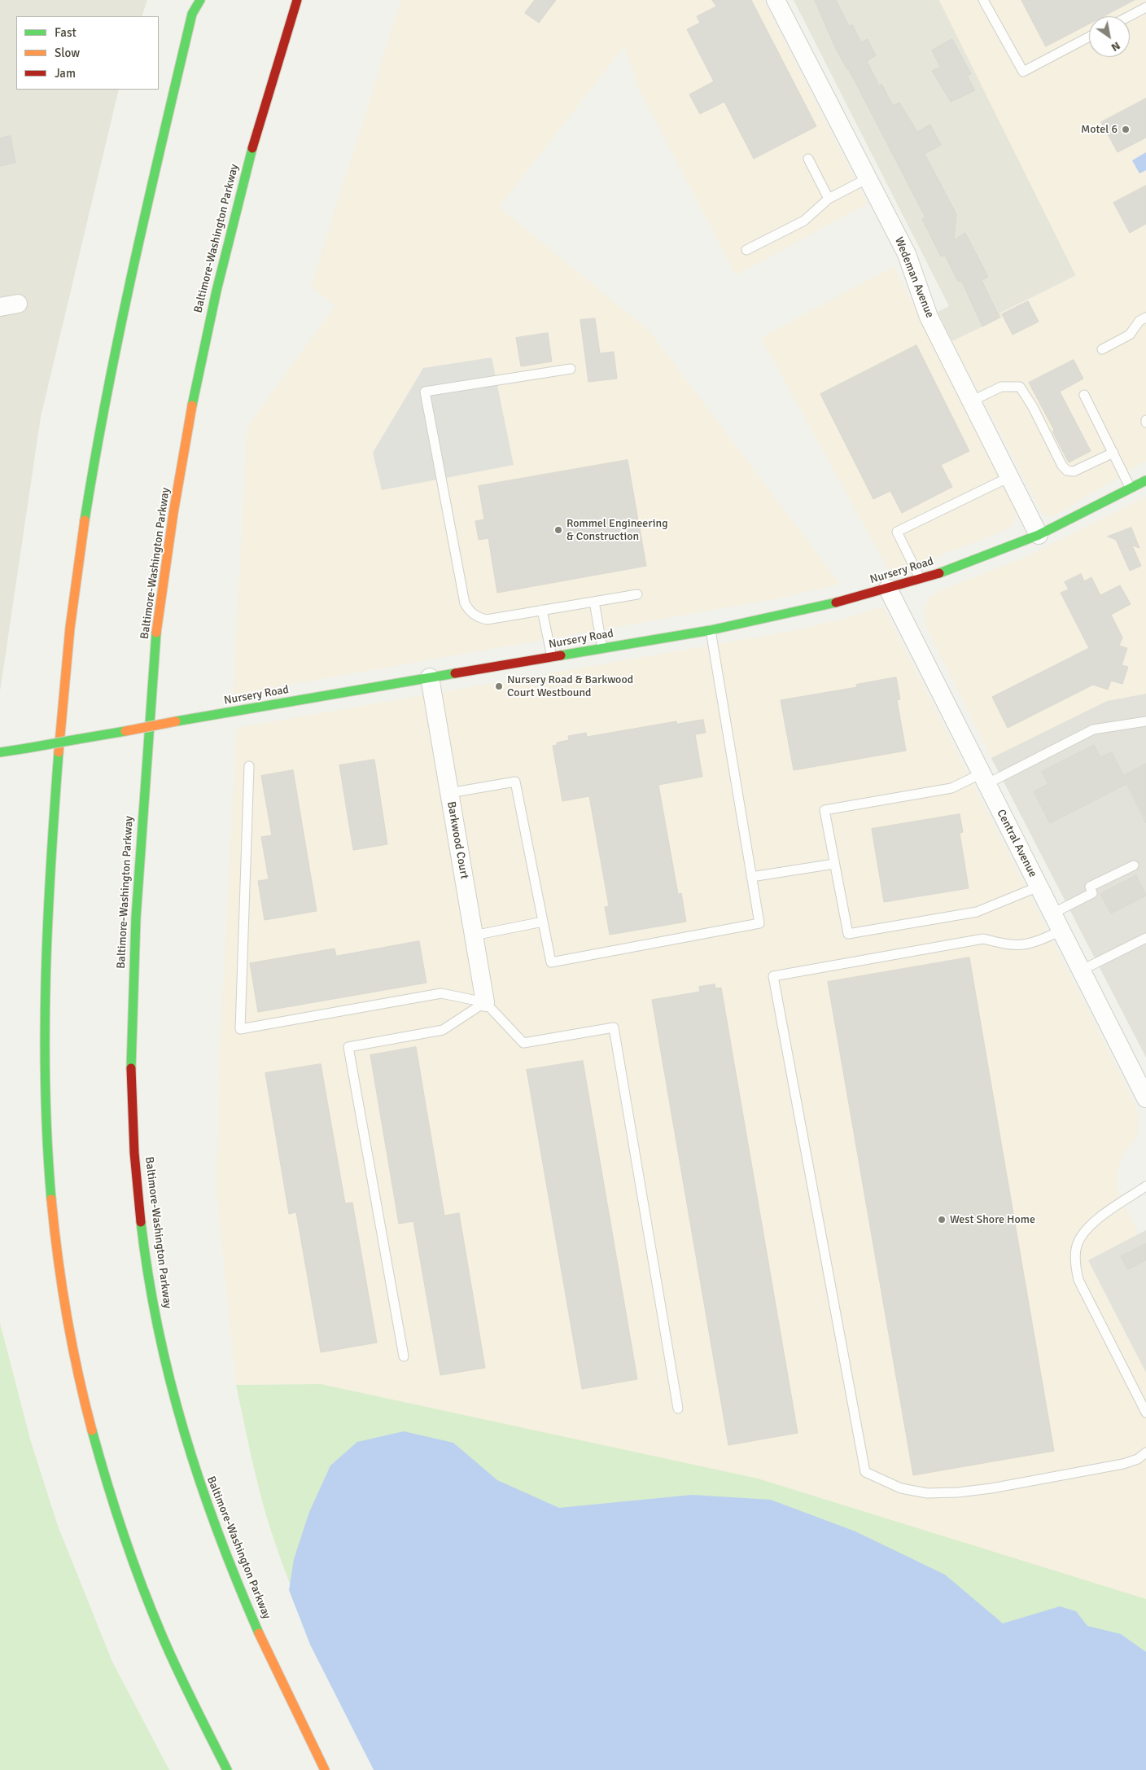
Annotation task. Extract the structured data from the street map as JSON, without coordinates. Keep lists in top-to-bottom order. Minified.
{"streets":{"main road":["Baltimore-Washington Parkway","Nursery Road"],"street":["Wedeman Avenue","Barkwood Court","Central Avenue"]},"crossings":[["Wedeman Avenue","Nursery Road"],["Nursery Road","Barkwood Court"],["Nursery Road","Central Avenue"]],"places":["Motel 6","Rommel Engineering & Construction","Nursery Road & Barkwood Court Westbound","West Shore Home"],"legend":["Fast","Slow","Jam"],"north":"bottom right"}
